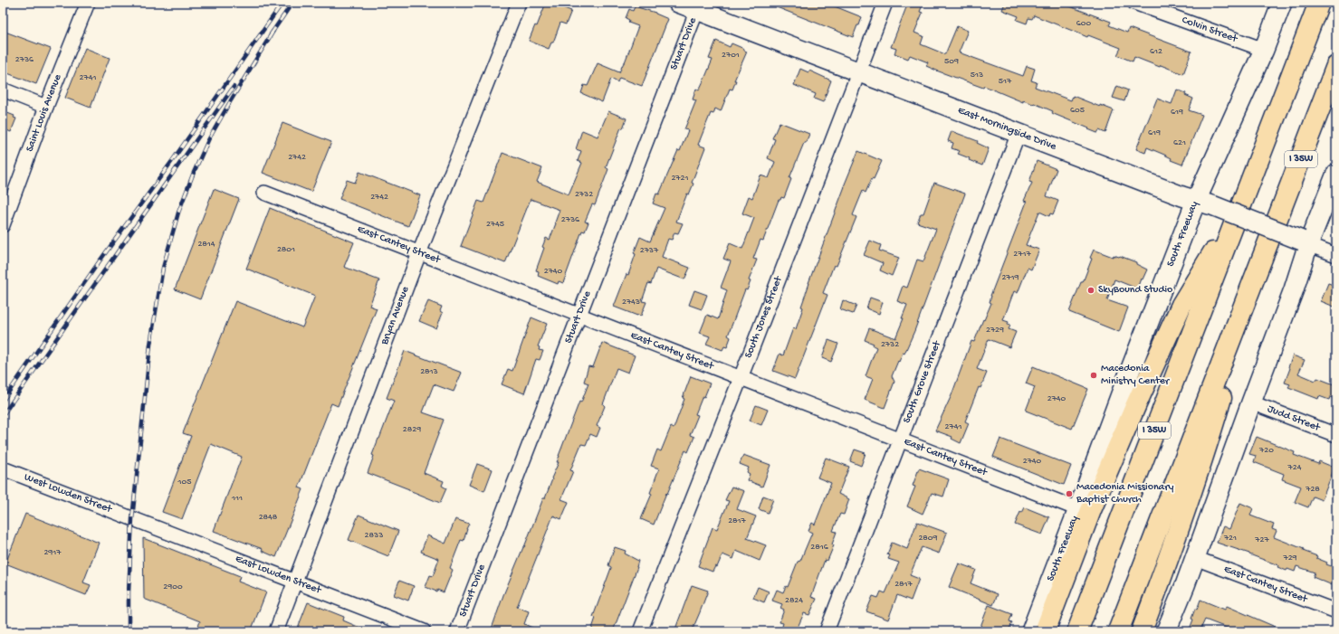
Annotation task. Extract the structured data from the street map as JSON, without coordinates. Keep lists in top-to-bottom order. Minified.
{"streets":{"highway":["I 35W"],"main road":["East Morningside Drive","South Freeway"],"street":["Colvin Street","Stuart Drive","Saint Louis Avenue","East Cantey Street","Bryan Avenue","South Jones Street","South Grove Street","Judd Street","West Lowden Street","East Lowden Street"]},"crossings":[["Colvin Street","South Freeway"],["Stuart Drive","East Morningside Drive"],["Stuart Drive","East Cantey Street"],["East Morningside Drive","South Freeway"],["East Morningside Drive","South Jones Street"],["East Morningside Drive","South Grove Street"],["South Freeway","East Cantey Street"],["East Cantey Street","Bryan Avenue"],["East Cantey Street","South Jones Street"],["East Cantey Street","South Grove Street"],["Bryan Avenue","East Lowden Street"],["West Lowden Street","East Lowden Street"]],"places":["SkyBound Studio","Macedonia Ministry Center","Macedonia Missionary Baptist Church"],"house_numbers":["600","612","2701","2736","509","513","2741","517","605","619","619","621","2742","2721","2732","2742","2736","2745","2814","2801","2737","2717","2740","2719","2743","2729","2732","2813","2740","2741","2829","720","2740","724","105","728","111","2848","2817","2833","2809","721","727","2816","2917","729","2817","2900","2824"]}
